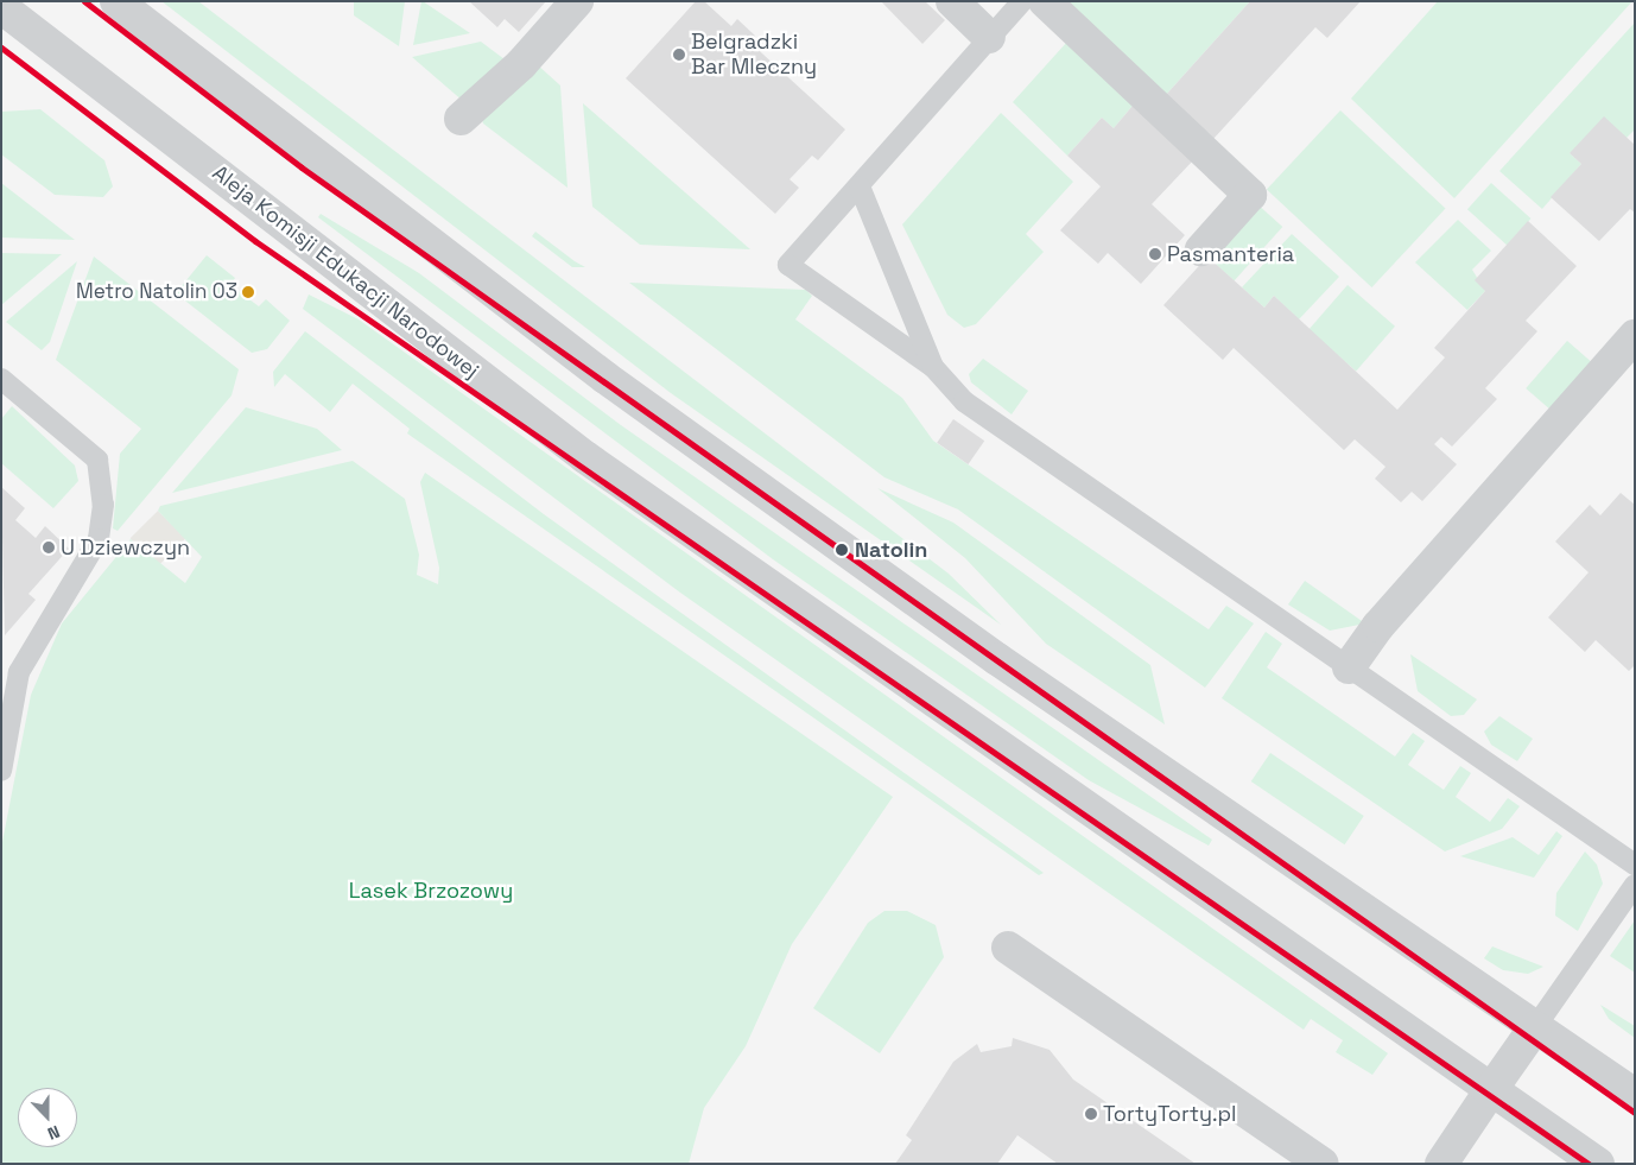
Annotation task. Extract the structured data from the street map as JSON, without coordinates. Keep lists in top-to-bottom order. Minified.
{"streets":{"street":["Aleja Komisji Edukacji Narodowej"]},"parks":["Lasek Brzozowy"],"places":["Belgradzki Bar Mleczny","Pasmanteria","Metro Natolin 03","U Dziewczyn","Natolin","TortyTorty.pl"],"north":"bottom"}
